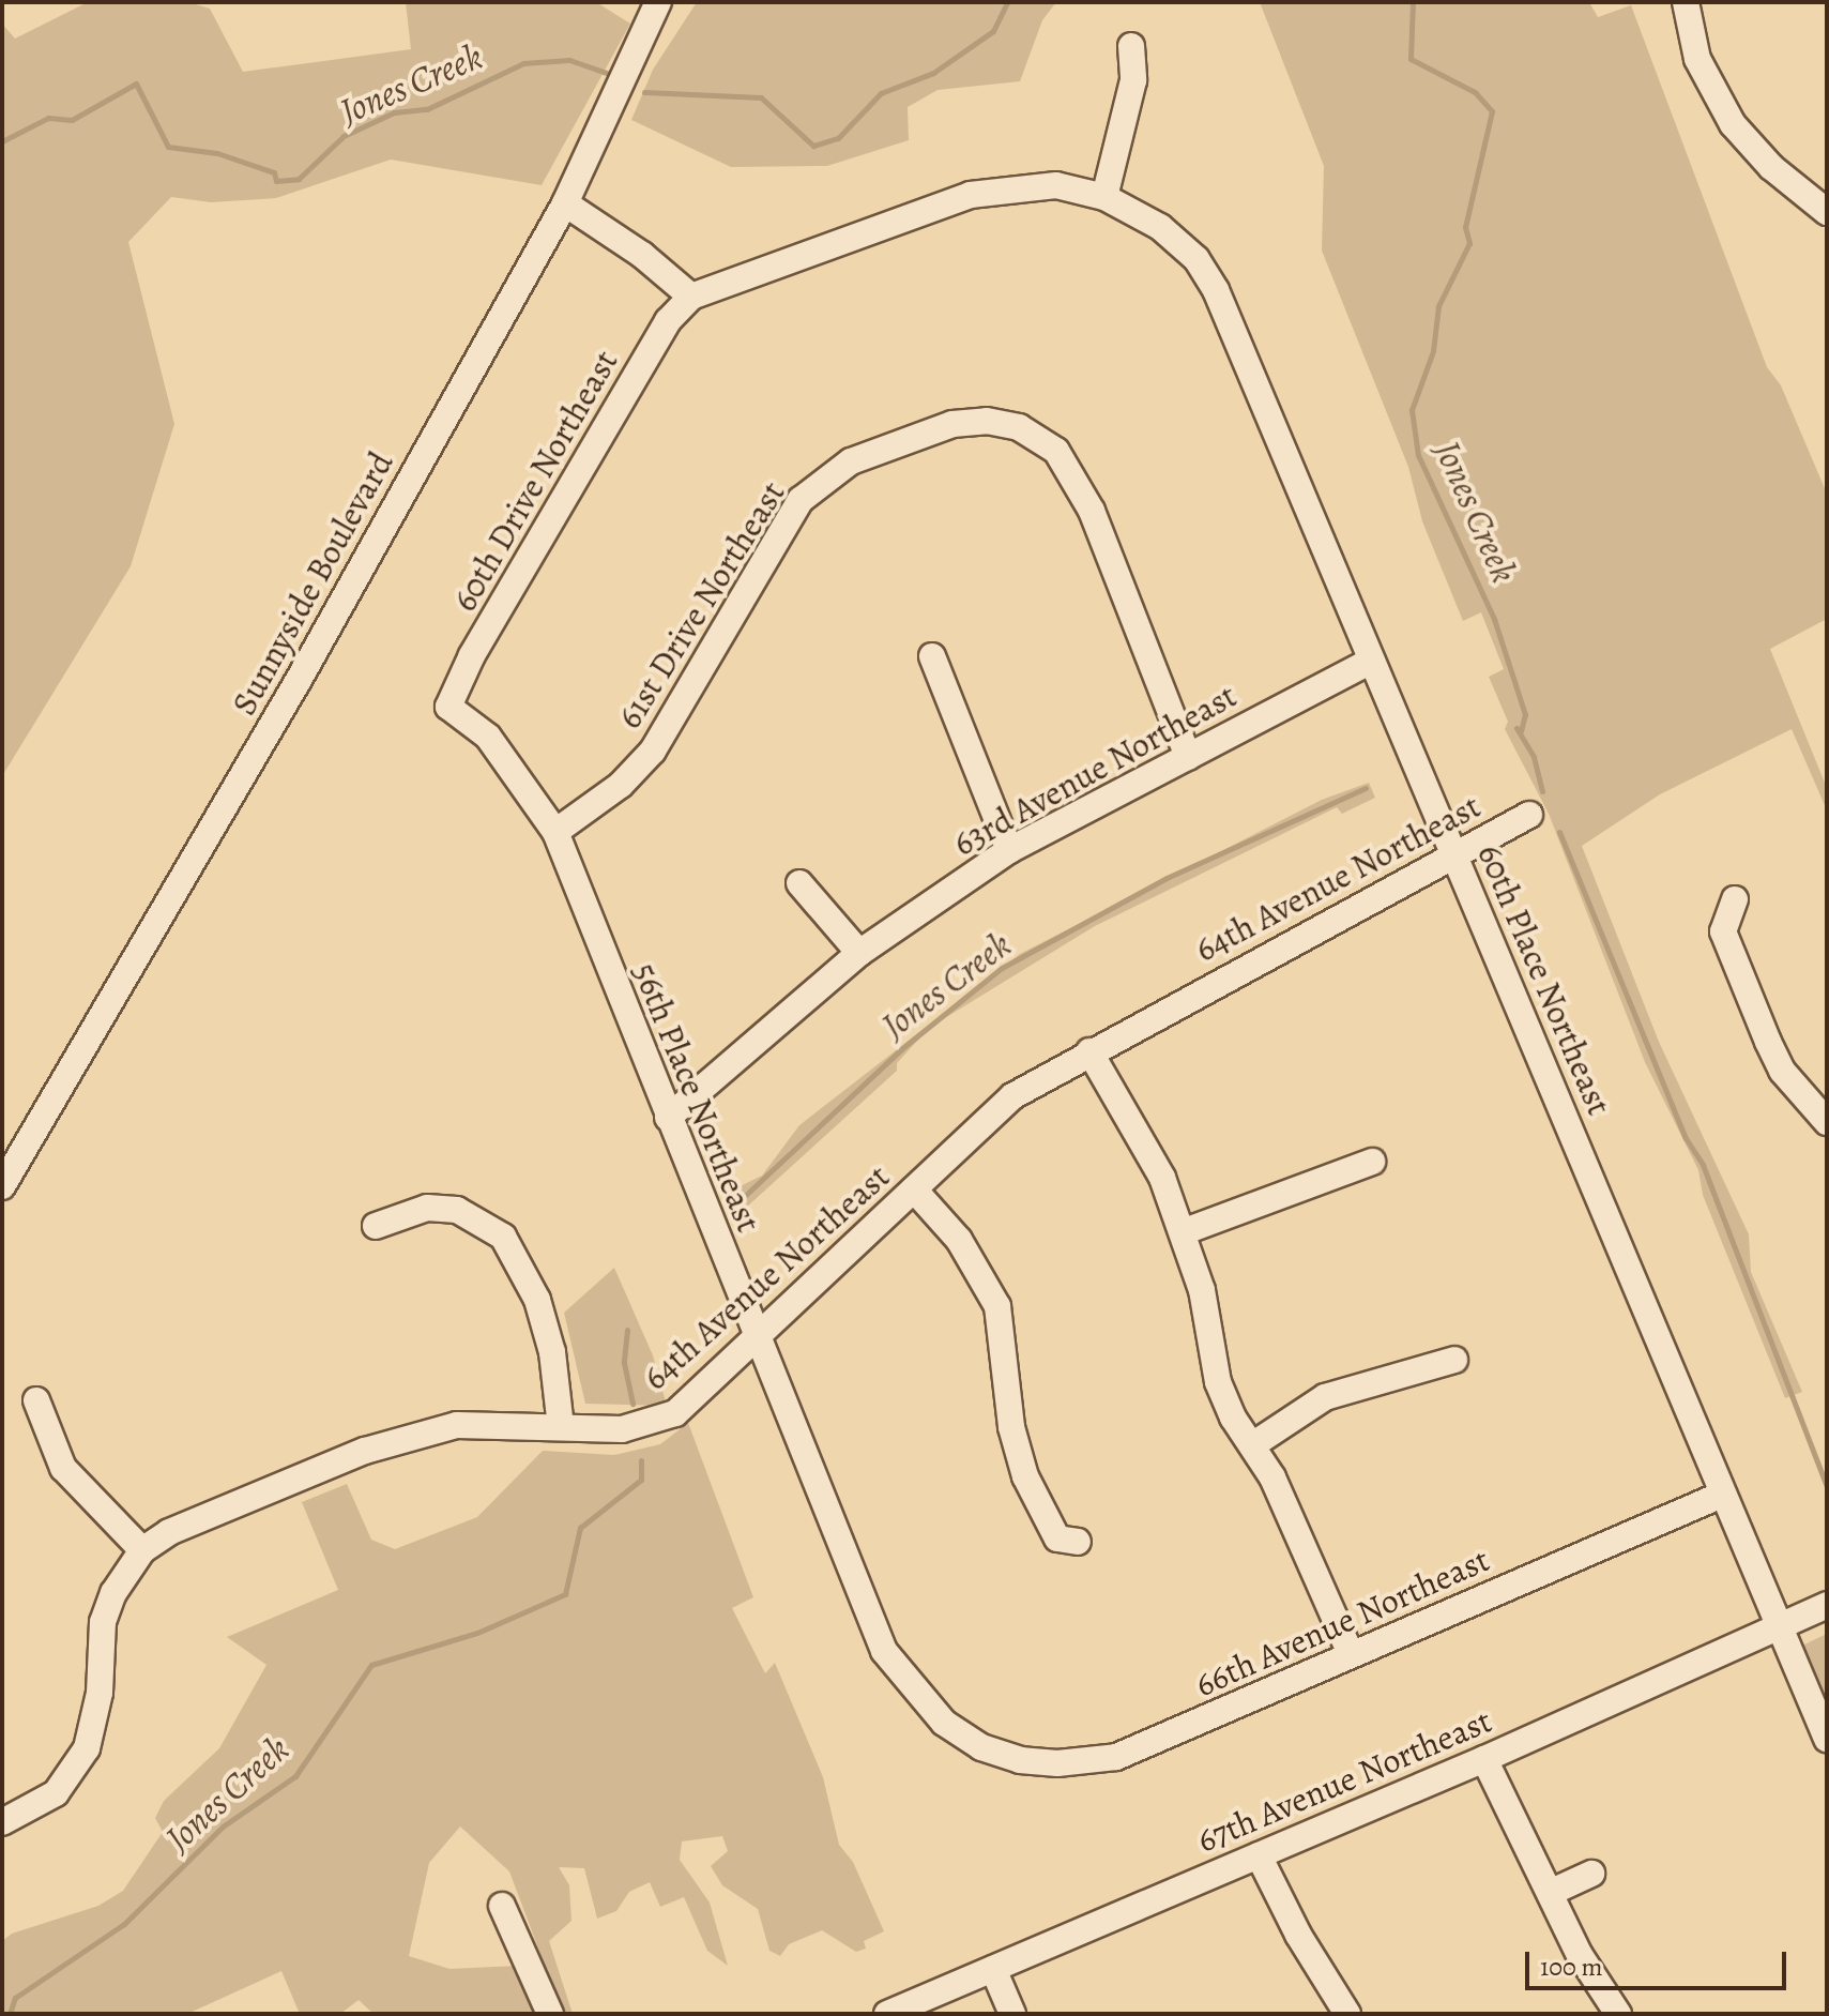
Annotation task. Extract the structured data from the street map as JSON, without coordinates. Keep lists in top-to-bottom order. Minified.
{"streets":{"street":["60th Drive Northeast","Sunnyside Boulevard","61st Drive Northeast","63rd Avenue Northeast","64th Avenue Northeast","60th Place Northeast","56th Place Northeast","66th Avenue Northeast","67th Avenue Northeast"]},"crossings":[["60th Drive Northeast","60th Place Northeast"],["60th Drive Northeast","56th Place Northeast"],["61st Drive Northeast","63rd Avenue Northeast"],["61st Drive Northeast","56th Place Northeast"],["63rd Avenue Northeast","60th Place Northeast"],["63rd Avenue Northeast","56th Place Northeast"],["64th Avenue Northeast","60th Place Northeast"],["64th Avenue Northeast","56th Place Northeast"],["60th Place Northeast","66th Avenue Northeast"],["60th Place Northeast","67th Avenue Northeast"],["56th Place Northeast","66th Avenue Northeast"]],"water":["Jones Creek"],"scale_bar":"100 m"}
